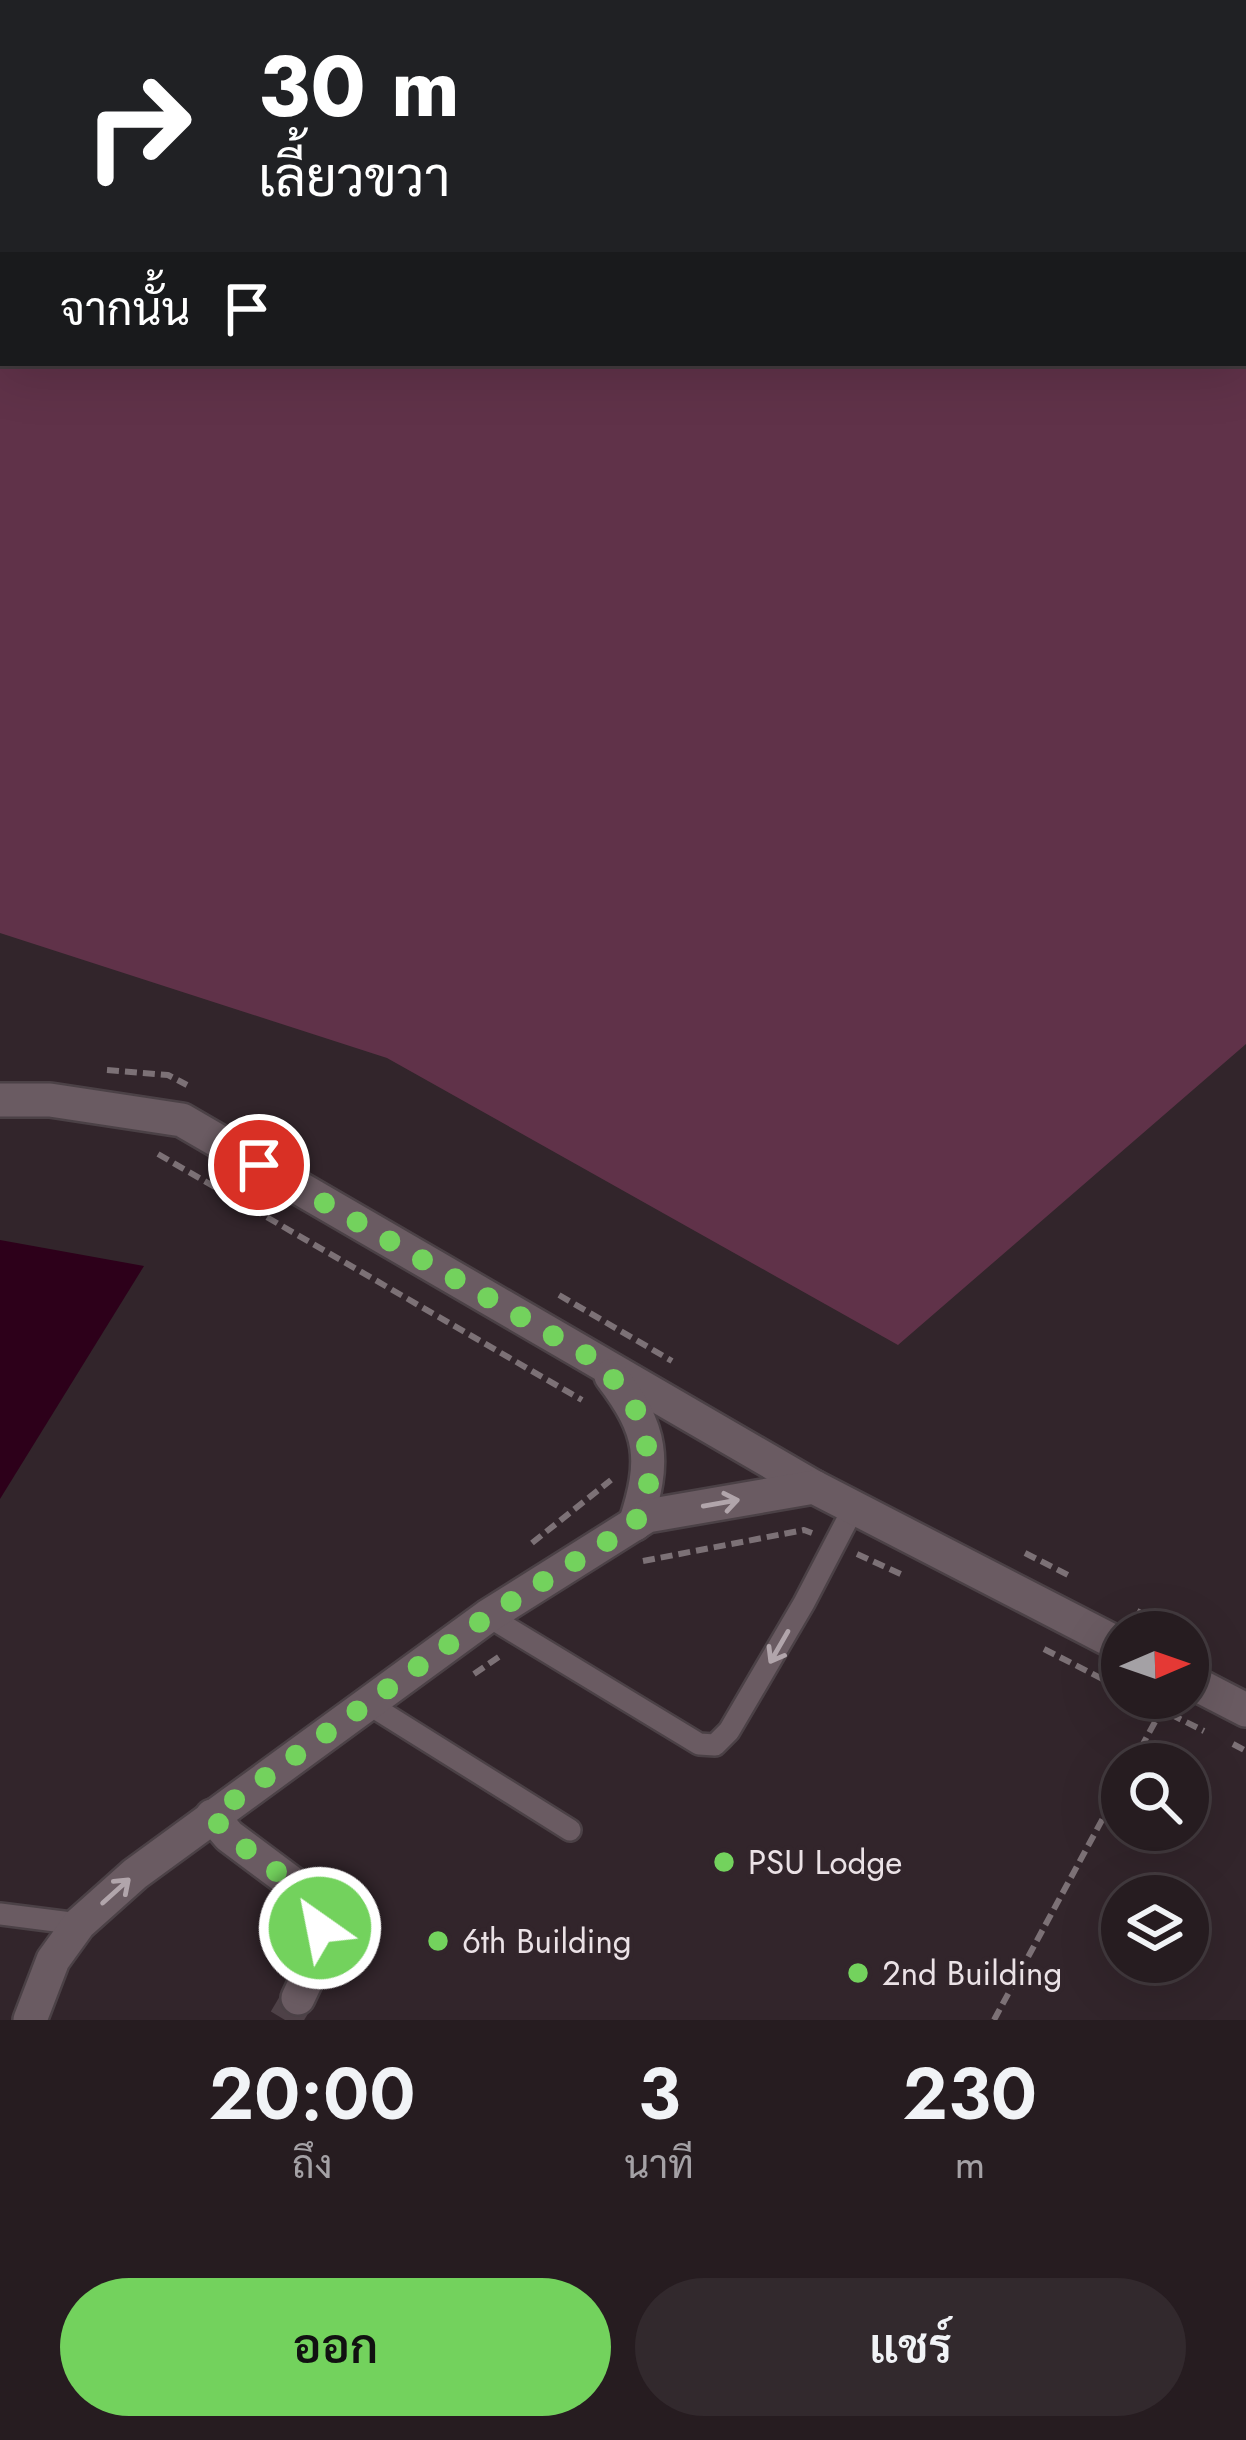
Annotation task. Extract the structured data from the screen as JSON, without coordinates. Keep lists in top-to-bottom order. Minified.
{"places":["PSU Lodge","6th Building","2nd Building"],"north":"right","page":{"turn":["30 m","เลี้ยวขวา"],"then":"จากนั้น","eta":["20:00","ถึง","3","นาที","230","m"],"buttons":["ออก","แชร์"]}}
